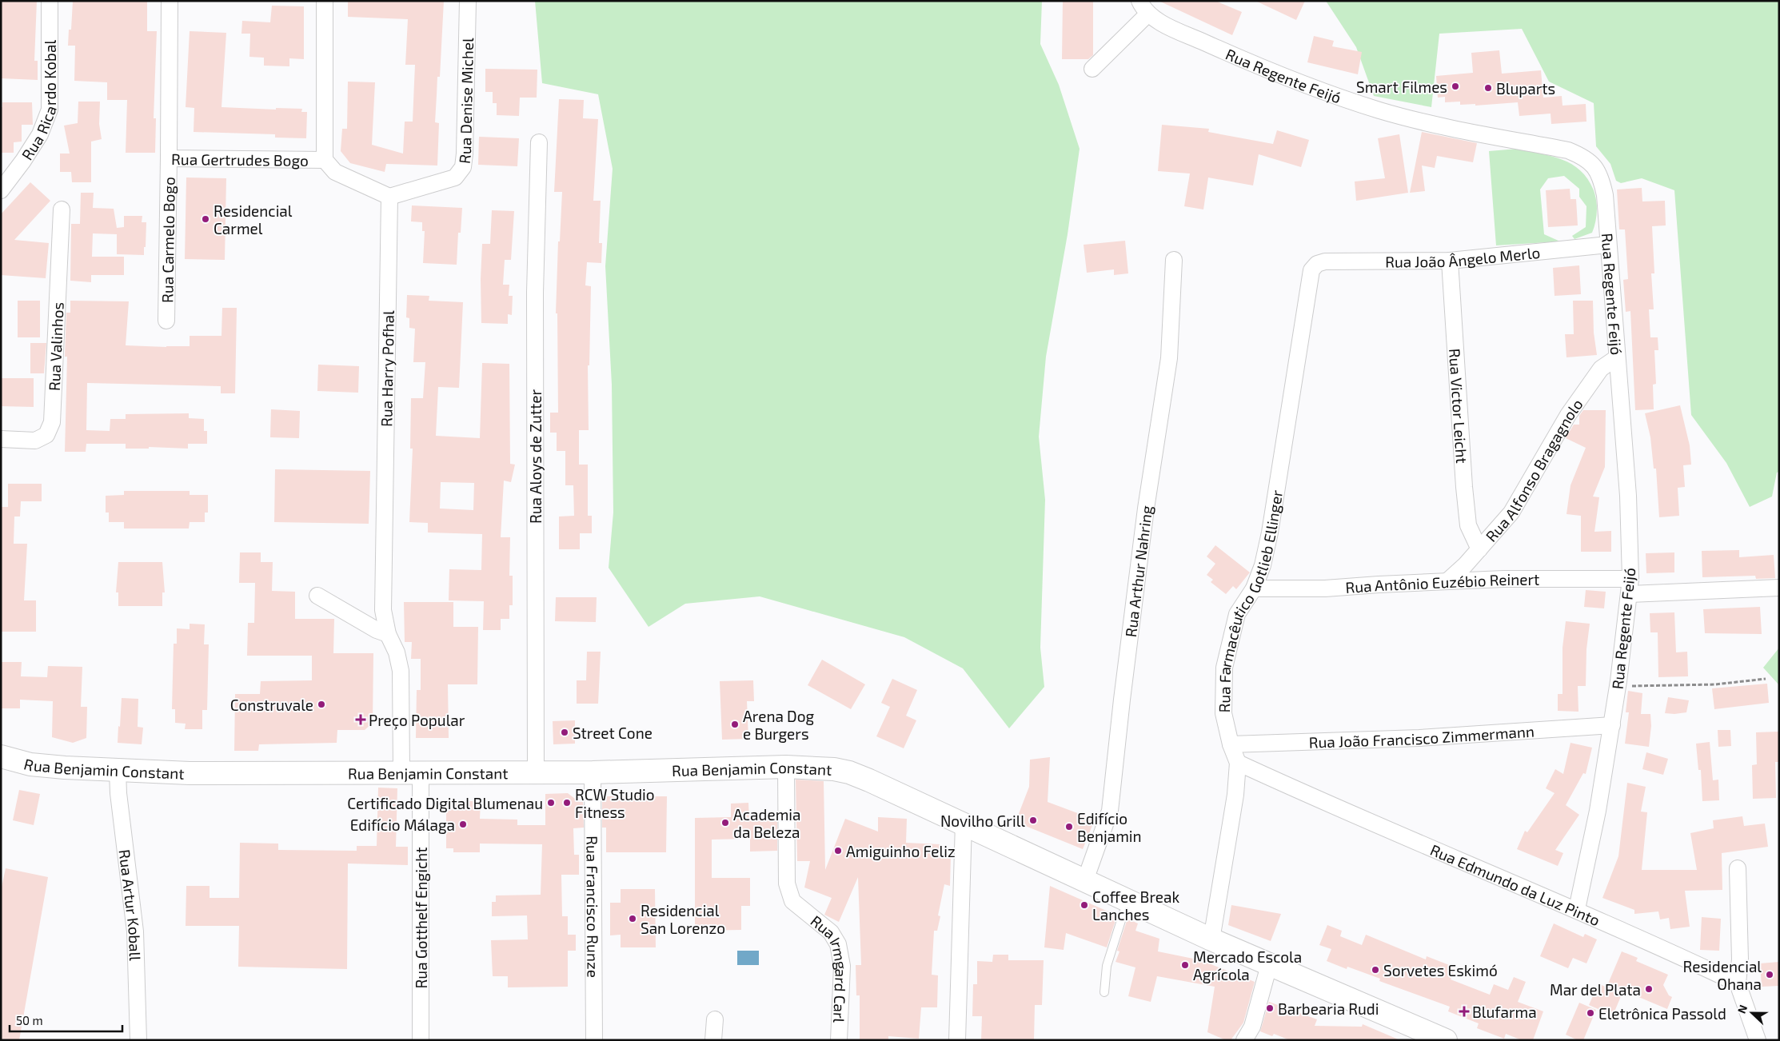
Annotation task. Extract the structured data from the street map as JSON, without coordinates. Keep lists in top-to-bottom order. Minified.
{"streets":{"main road":["Rua Benjamin Constant"],"street":["Rua Regente Feijó","Rua Ricardo Kobal","Rua Denise Michel","Rua Gertrudes Bogo","Rua Carmelo Bogo","Rua João Ângelo Merlo","Rua Valinhos","Rua Harry Pofhal","Rua Victor Leicht","Rua Aloys de Zutter","Rua Alfonso Bragagnolo","Rua Arthur Nahring","Rua Antônio Euzébio Reinert","Rua Farmacêutico Gotlieb Ellinger","Rua João Francisco Zimmermann","Rua Edmundo da Luz Pinto","Rua Artur Koball","Rua Francisco Runze","Rua Gotthelf Engicht","Rua Irmgard Carl"]},"crossings":[["Rua Regente Feijó","Rua João Ângelo Merlo"],["Rua Regente Feijó","Rua Alfonso Bragagnolo"],["Rua Regente Feijó","Rua Antônio Euzébio Reinert"],["Rua Regente Feijó","Rua João Francisco Zimmermann"],["Rua Regente Feijó","Rua Edmundo da Luz Pinto"],["Rua Denise Michel","Rua Harry Pofhal"],["Rua Gertrudes Bogo","Rua Carmelo Bogo"],["Rua João Ângelo Merlo","Rua Victor Leicht"],["Rua João Ângelo Merlo","Rua Farmacêutico Gotlieb Ellinger"],["Rua Harry Pofhal","Rua Benjamin Constant"],["Rua Harry Pofhal","Rua Gotthelf Engicht"],["Rua Victor Leicht","Rua Alfonso Bragagnolo"],["Rua Aloys de Zutter","Rua Benjamin Constant"],["Rua Alfonso Bragagnolo","Rua Antônio Euzébio Reinert"],["Rua Arthur Nahring","Rua Benjamin Constant"],["Rua Antônio Euzébio Reinert","Rua Farmacêutico Gotlieb Ellinger"],["Rua Farmacêutico Gotlieb Ellinger","Rua João Francisco Zimmermann"],["Rua Farmacêutico Gotlieb Ellinger","Rua Benjamin Constant"],["Rua Farmacêutico Gotlieb Ellinger","Rua Edmundo da Luz Pinto"],["Rua Benjamin Constant","Rua Artur Koball"],["Rua Benjamin Constant","Rua Francisco Runze"],["Rua Benjamin Constant","Rua Gotthelf Engicht"],["Rua Benjamin Constant","Rua Irmgard Carl"]],"places":{"other":["Smart Filmes","Bluparts","Residencial Carmel","Construvale","Arena Dog e Burgers","Street Cone","Certificado Digital Blumenau","RCW Studio Fitness","Novilho Grill","Academia da Beleza","Edifício Málaga","Edifício Benjamin","Amiguinho Feliz","Coffee Break Lanches","Residencial San Lorenzo","Mercado Escola Agrícola","Sorvetes Eskimó","Residencial Ohana","Mar del Plata","Barbearia Rudi","Eletrônica Passold"],"health":["Preço Popular","Blufarma"]},"scale_bar":"50 m","north":"left"}
